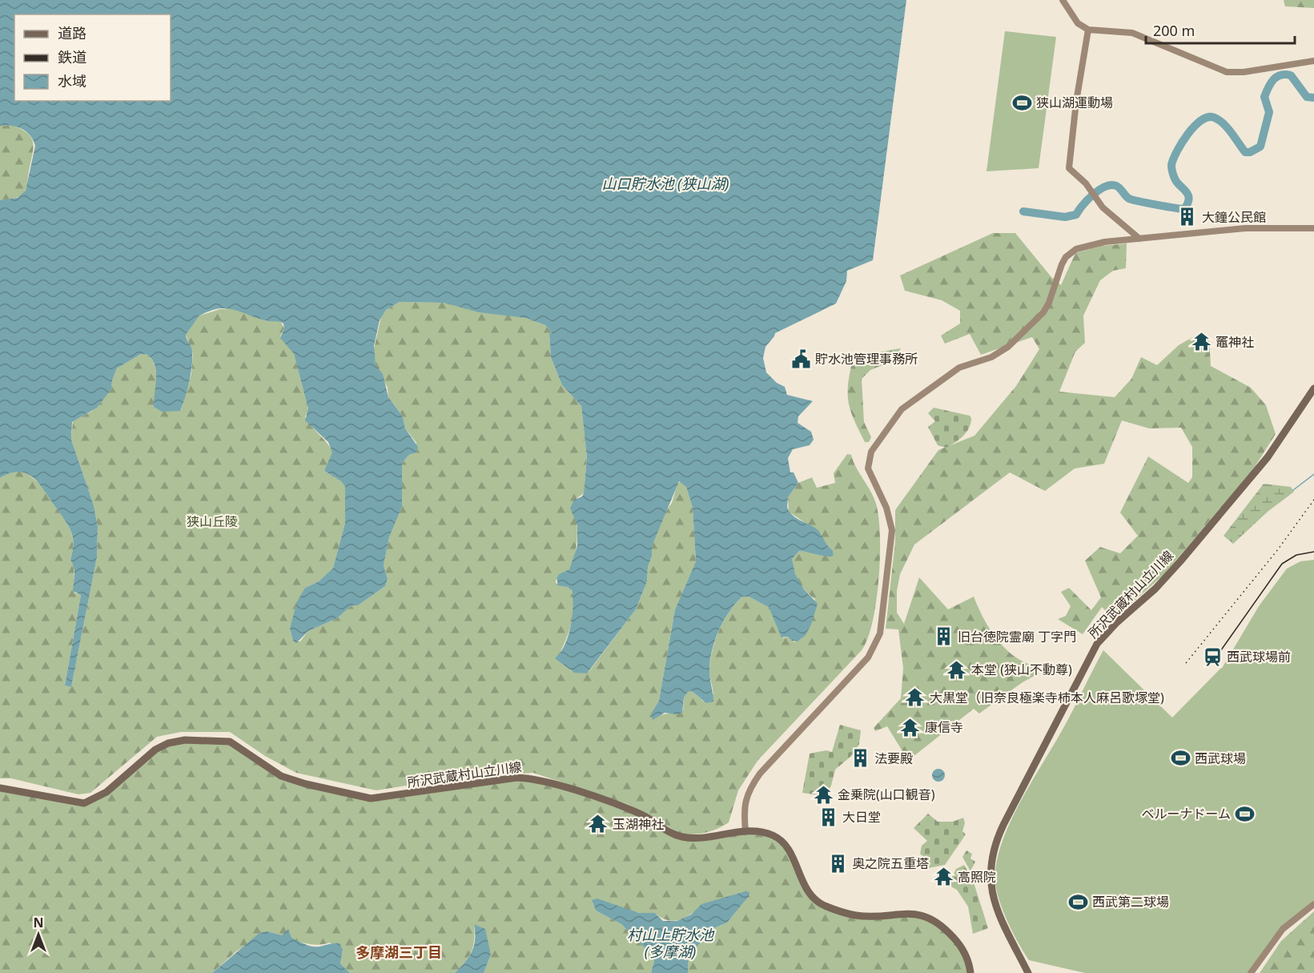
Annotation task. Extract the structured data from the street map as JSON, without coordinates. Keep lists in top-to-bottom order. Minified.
{"streets":{"main road":["所沢武蔵村山立川線"]},"districts":["多摩湖三丁目"],"water":["山口貯水池 (狭山湖)","村山上貯水池 (多摩湖)"],"parks":["狭山丘陵"],"places":{"sports":["狭山湖運動場","西武球場","ベルーナドーム","西武第二球場"],"building":["大鐘公民館","旧台徳院霊廟 丁字門","法要殿","大日堂","奥之院五重塔"],"temple":["竈神社","本堂 (狭山不動尊)","大黒堂（旧奈良極楽寺柿本人麻呂歌塚堂)","康信寺","金乗院(山口観音)","玉湖神社","高照院"],"public building":["貯水池管理事務所"],"station":["西武球場前"]},"legend":["道路","鉄道","水域"],"scale_bar":"200 m","north":"top"}
